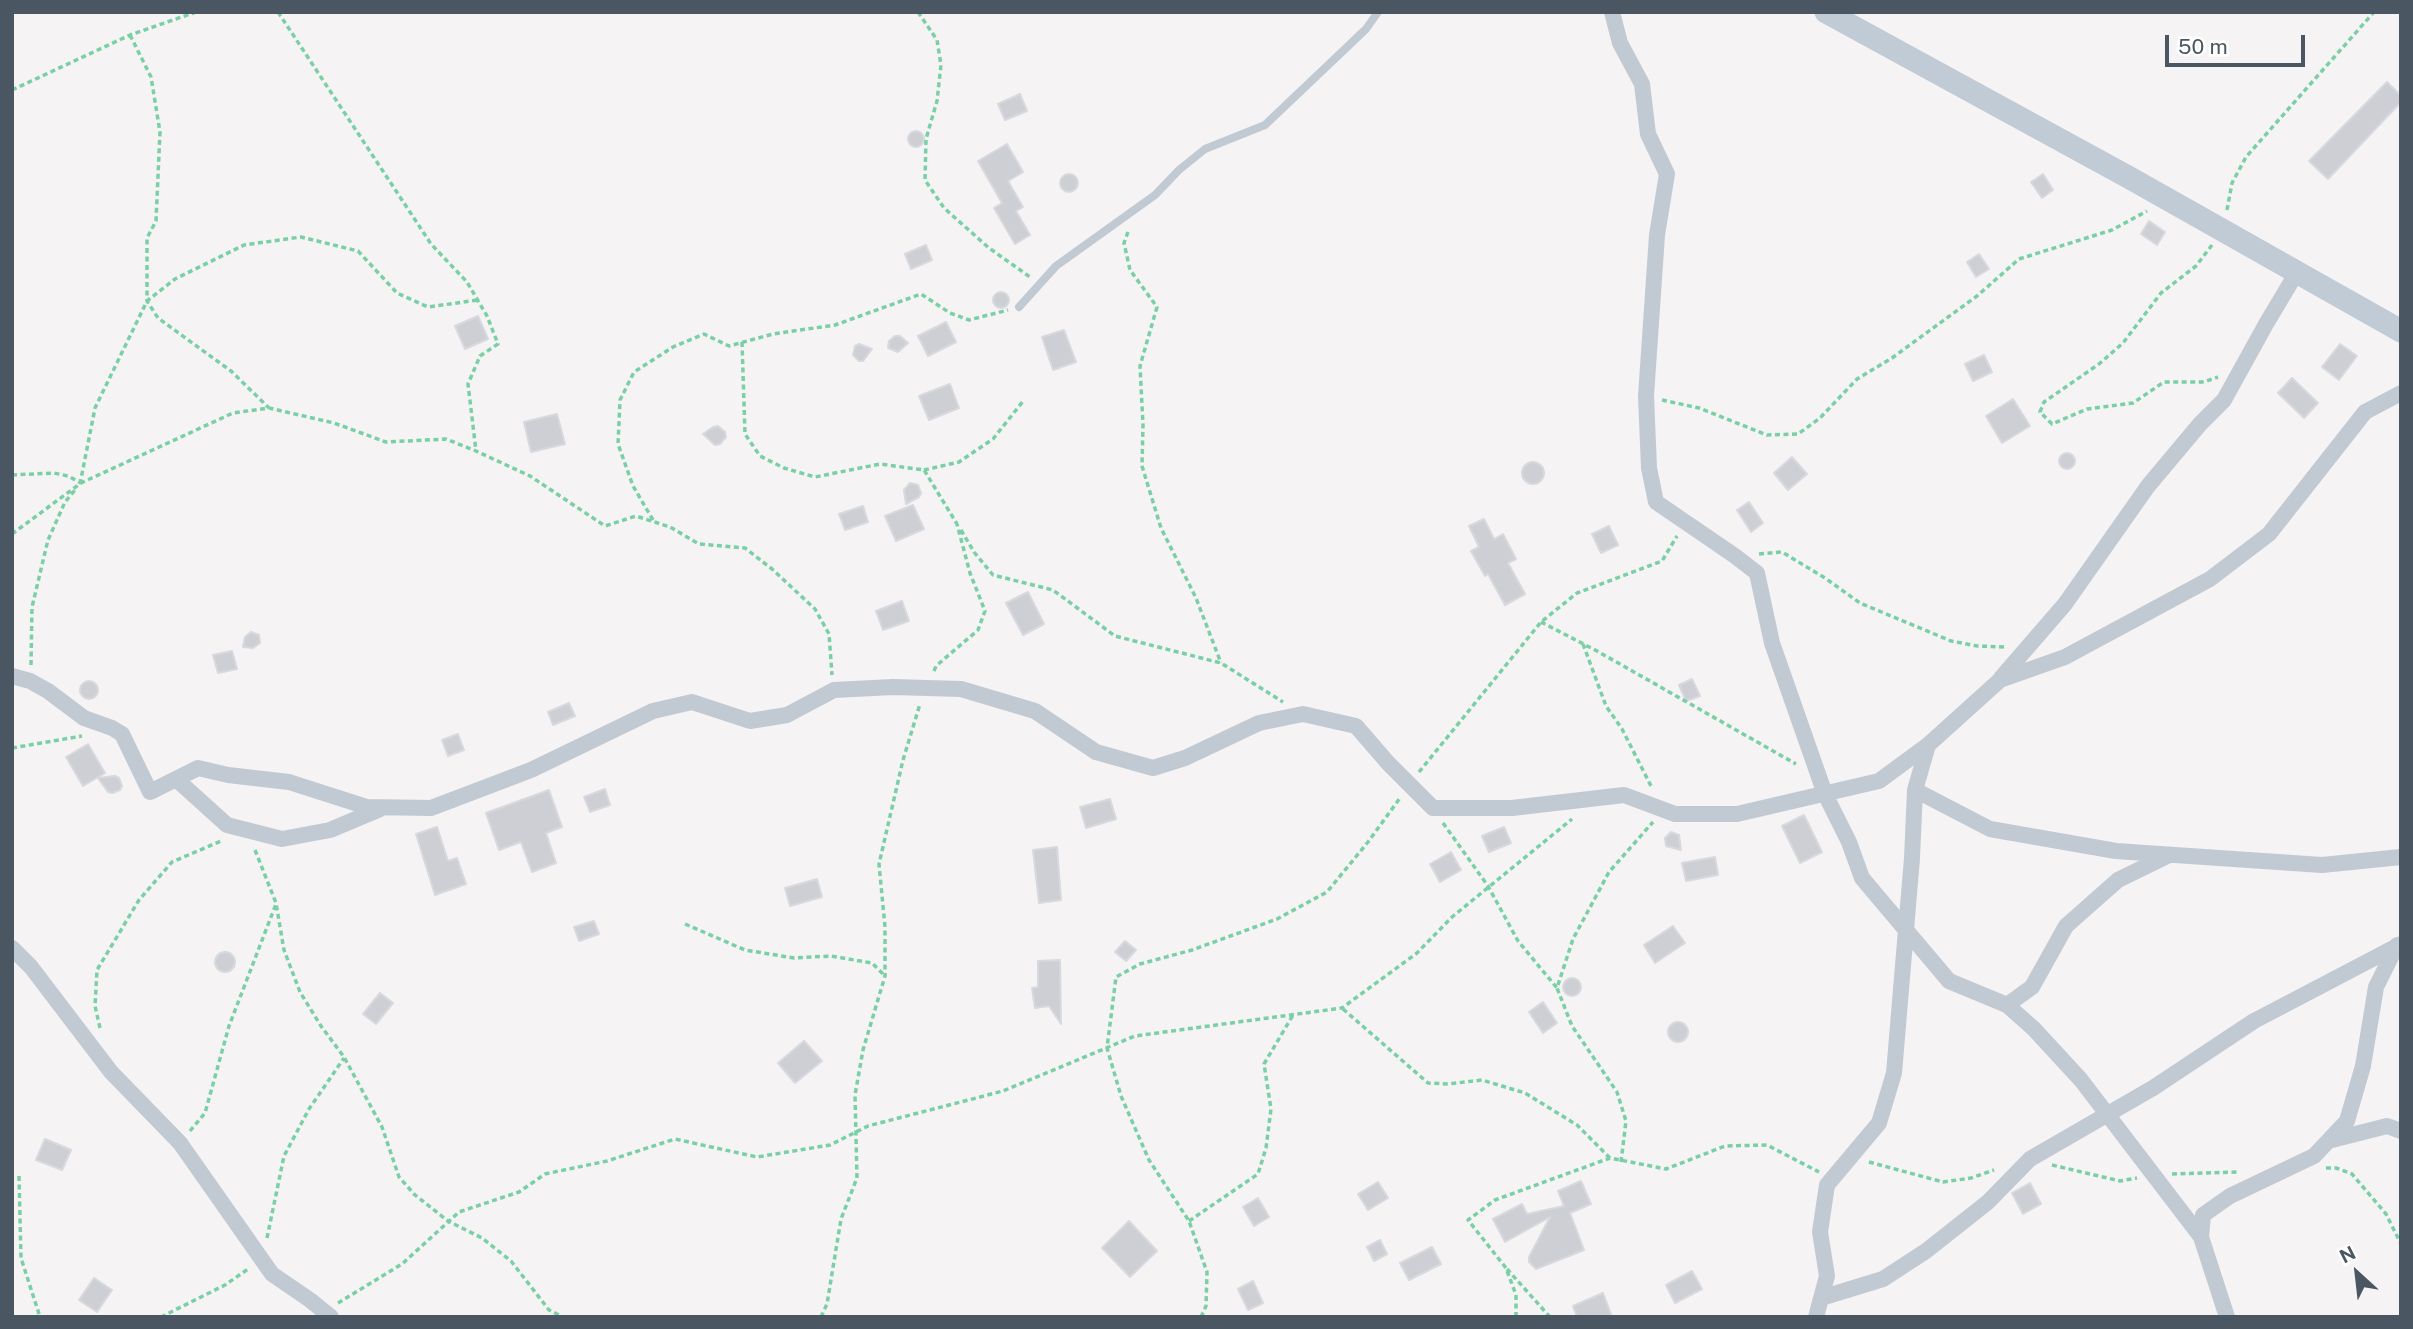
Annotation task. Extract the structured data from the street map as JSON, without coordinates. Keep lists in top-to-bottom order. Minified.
{"scale_bar":"50 m","north":"top left"}
